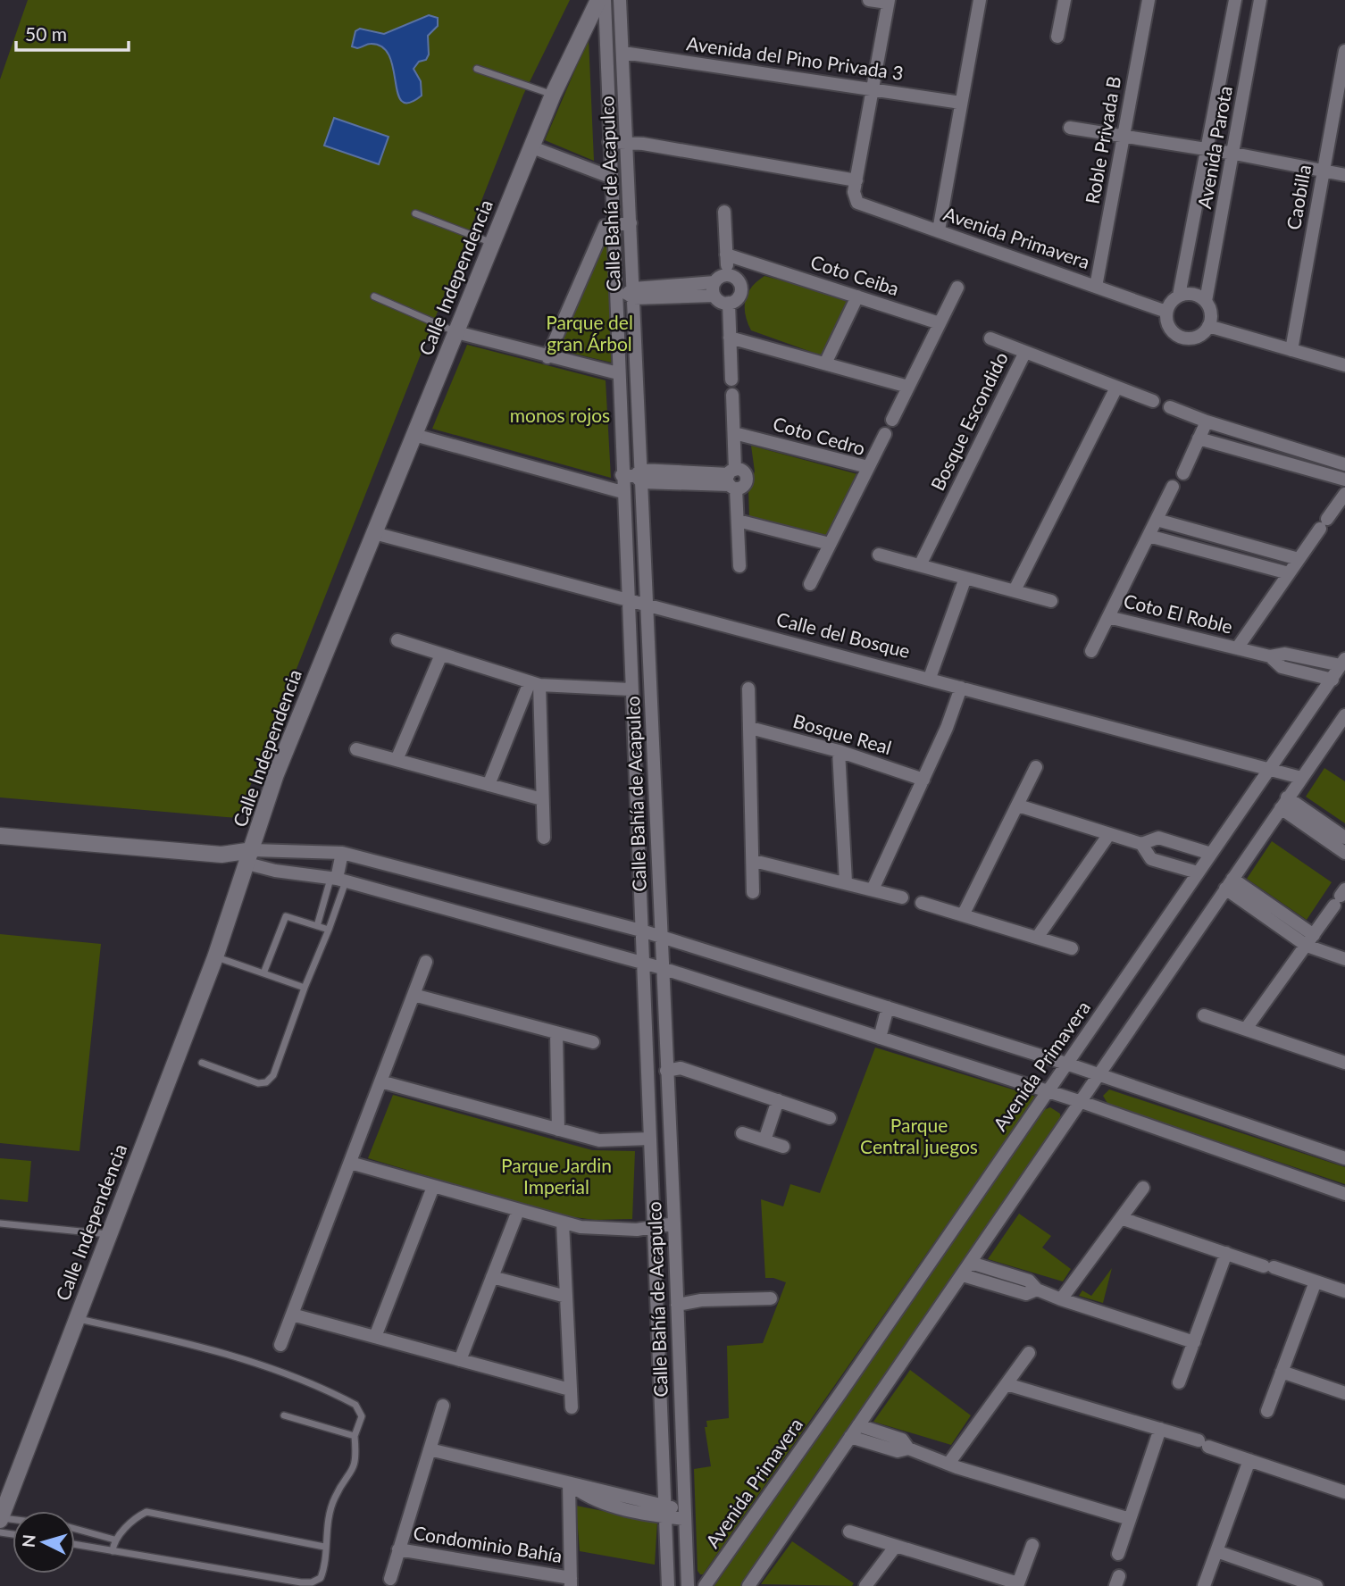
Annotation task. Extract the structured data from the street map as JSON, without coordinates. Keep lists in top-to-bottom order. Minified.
{"streets":{"street":["Avenida del Pino Privada 3","Roble Privada B","Avenida Parota","Calle Bahía de Acapulco","Caobilla","Avenida Primavera","Coto Ceiba","Calle Independencia","Bosque Escondido","Coto Cedro","Coto El Roble","Calle del Bosque","Bosque Real","Condominio Bahía"]},"crossings":[["Avenida del Pino Privada 3","Calle Bahía de Acapulco"],["Roble Privada B","Avenida Primavera"],["Avenida Parota","Avenida Primavera"],["Calle Bahía de Acapulco","Calle del Bosque"],["Avenida Primavera","Coto El Roble"],["Avenida Primavera","Calle del Bosque"],["Calle Independencia","Calle del Bosque"]],"parks":["Parque del gran Árbol","monos rojos","Parque Central juegos","Parque Jardin Imperial"],"scale_bar":"50 m","north":"left"}
